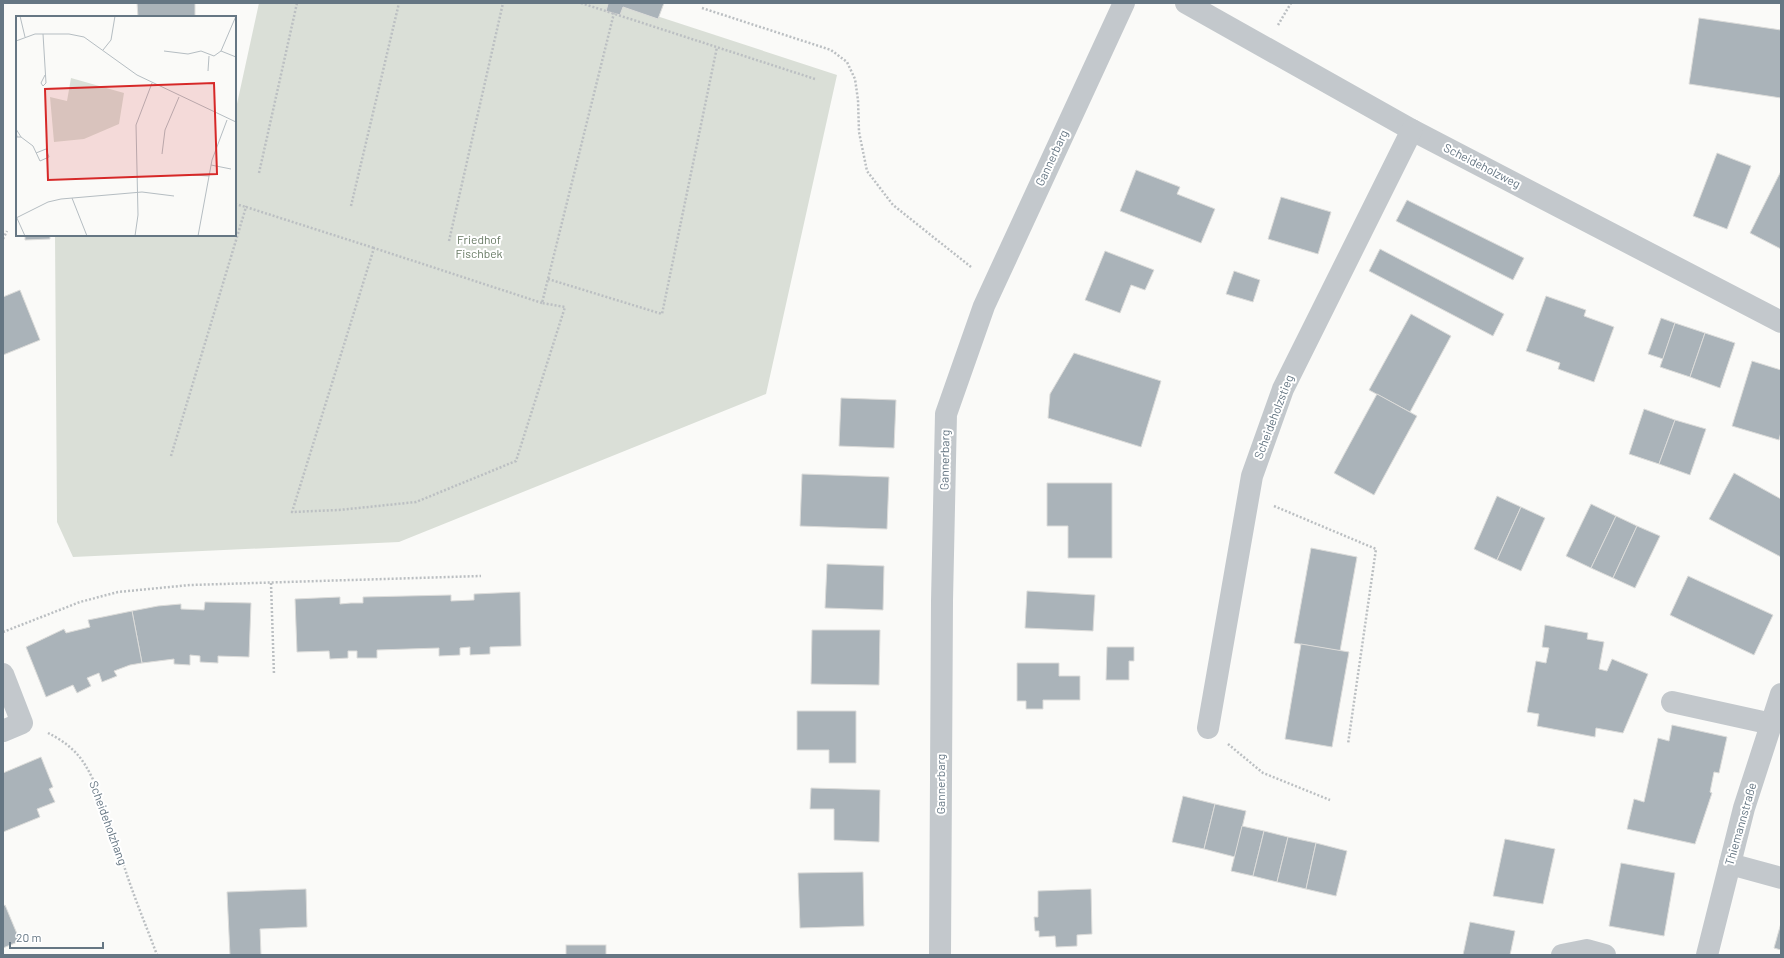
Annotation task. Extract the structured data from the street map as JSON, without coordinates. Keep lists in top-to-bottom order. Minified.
{"streets":{"street":["Gannerbarg","Scheideholzweg","Scheideholzstieg","Thiemannstraße"],"path":["Scheideholzhang"]},"crossings":[["Scheideholzweg","Scheideholzstieg"]],"parks":["Friedhof Fischbek"],"scale_bar":"20 m"}
